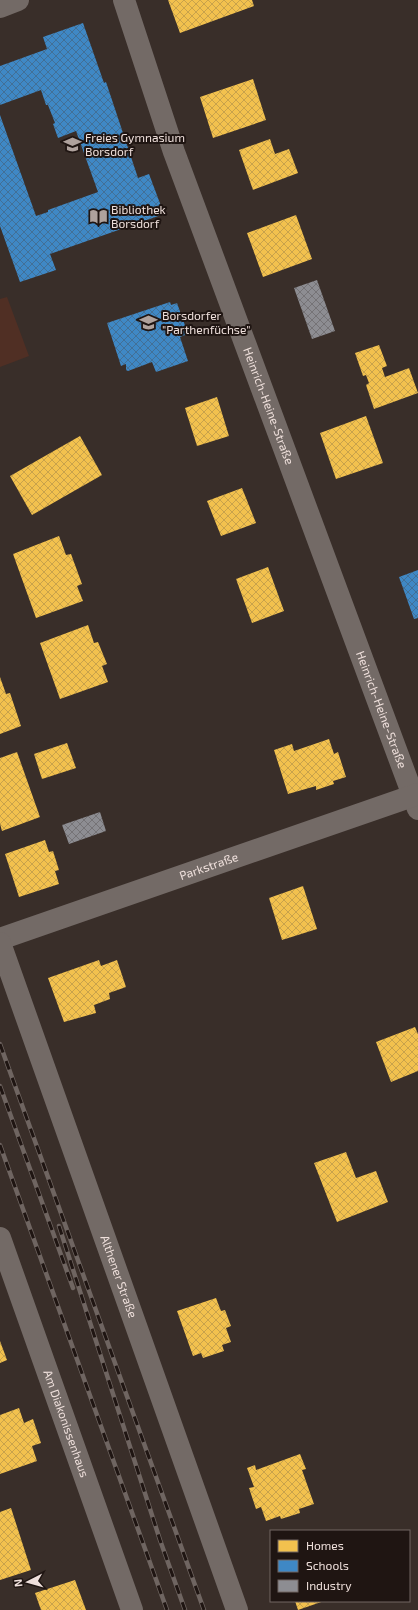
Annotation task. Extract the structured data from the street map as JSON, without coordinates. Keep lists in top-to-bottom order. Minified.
{"streets":{"street":["Heinrich-Heine-Straße","Parkstraße","Althener Straße","Am Diakonissenhaus"]},"crossings":[["Heinrich-Heine-Straße","Parkstraße"]],"places":{"school or university":["Freies Gymnasium Borsdorf","Borsdorfer \"Parthenfüchse\""],"library":["Bibliothek Borsdorf"]},"legend":["Homes","Schools","Industry"],"north":"left"}
